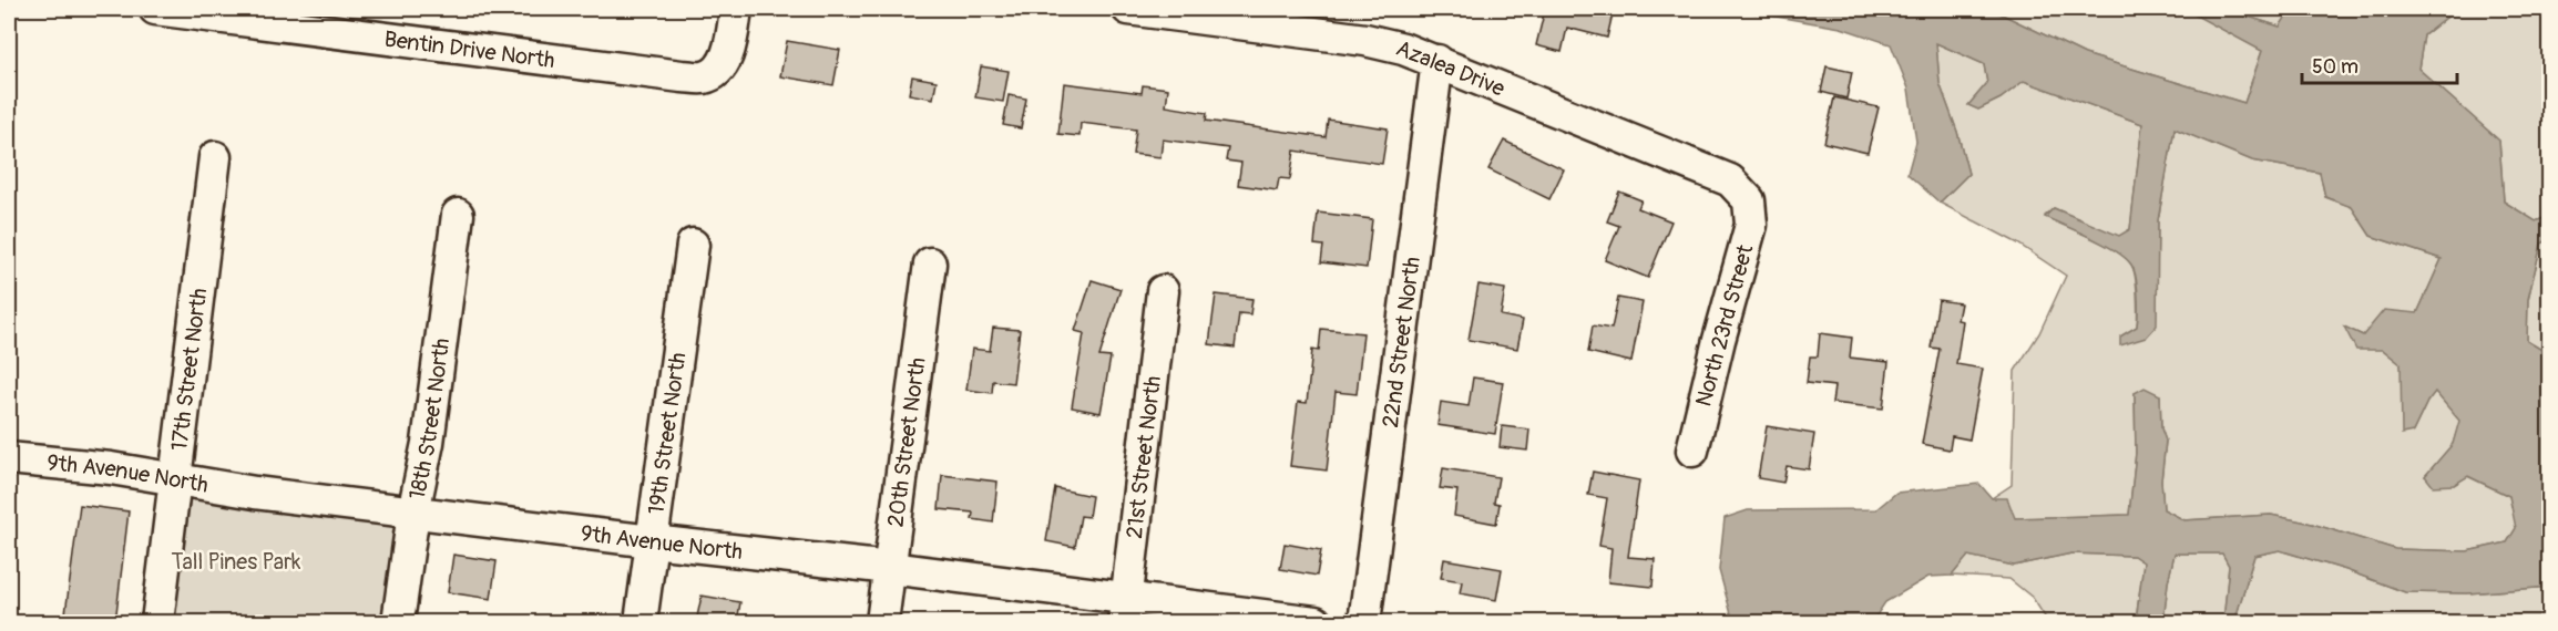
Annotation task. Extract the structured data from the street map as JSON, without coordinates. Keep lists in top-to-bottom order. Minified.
{"streets":{"street":["Bentin Drive North","Azalea Drive","North 23rd Street","22nd Street North","17th Street North","18th Street North","19th Street North","20th Street North","21st Street North","9th Avenue North"]},"crossings":[["Azalea Drive","North 23rd Street"],["Azalea Drive","22nd Street North"],["17th Street North","9th Avenue North"],["18th Street North","9th Avenue North"],["19th Street North","9th Avenue North"],["20th Street North","9th Avenue North"],["21st Street North","9th Avenue North"]],"parks":["Tall Pines Park"],"scale_bar":"50 m"}
